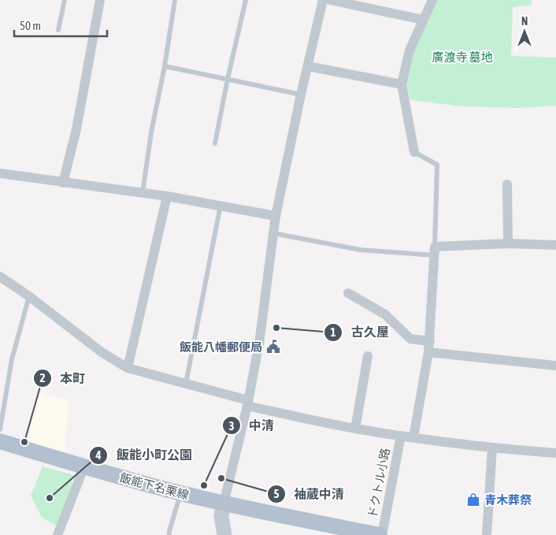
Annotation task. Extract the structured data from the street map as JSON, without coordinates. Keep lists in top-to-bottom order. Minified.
{"streets":{"main road":["飯能下名栗線"],"street":["ドクトル小路"]},"crossings":[["ドクトル小路","飯能下名栗線"]],"parks":["廣渡寺 墓地"],"places":{"other":["古久屋","本町","袖蔵中清","中清","飯能小町公園"],"public building":["飯能八幡郵便局"],"shop":["青木葬祭"]},"scale_bar":"50 m","north":"top"}
